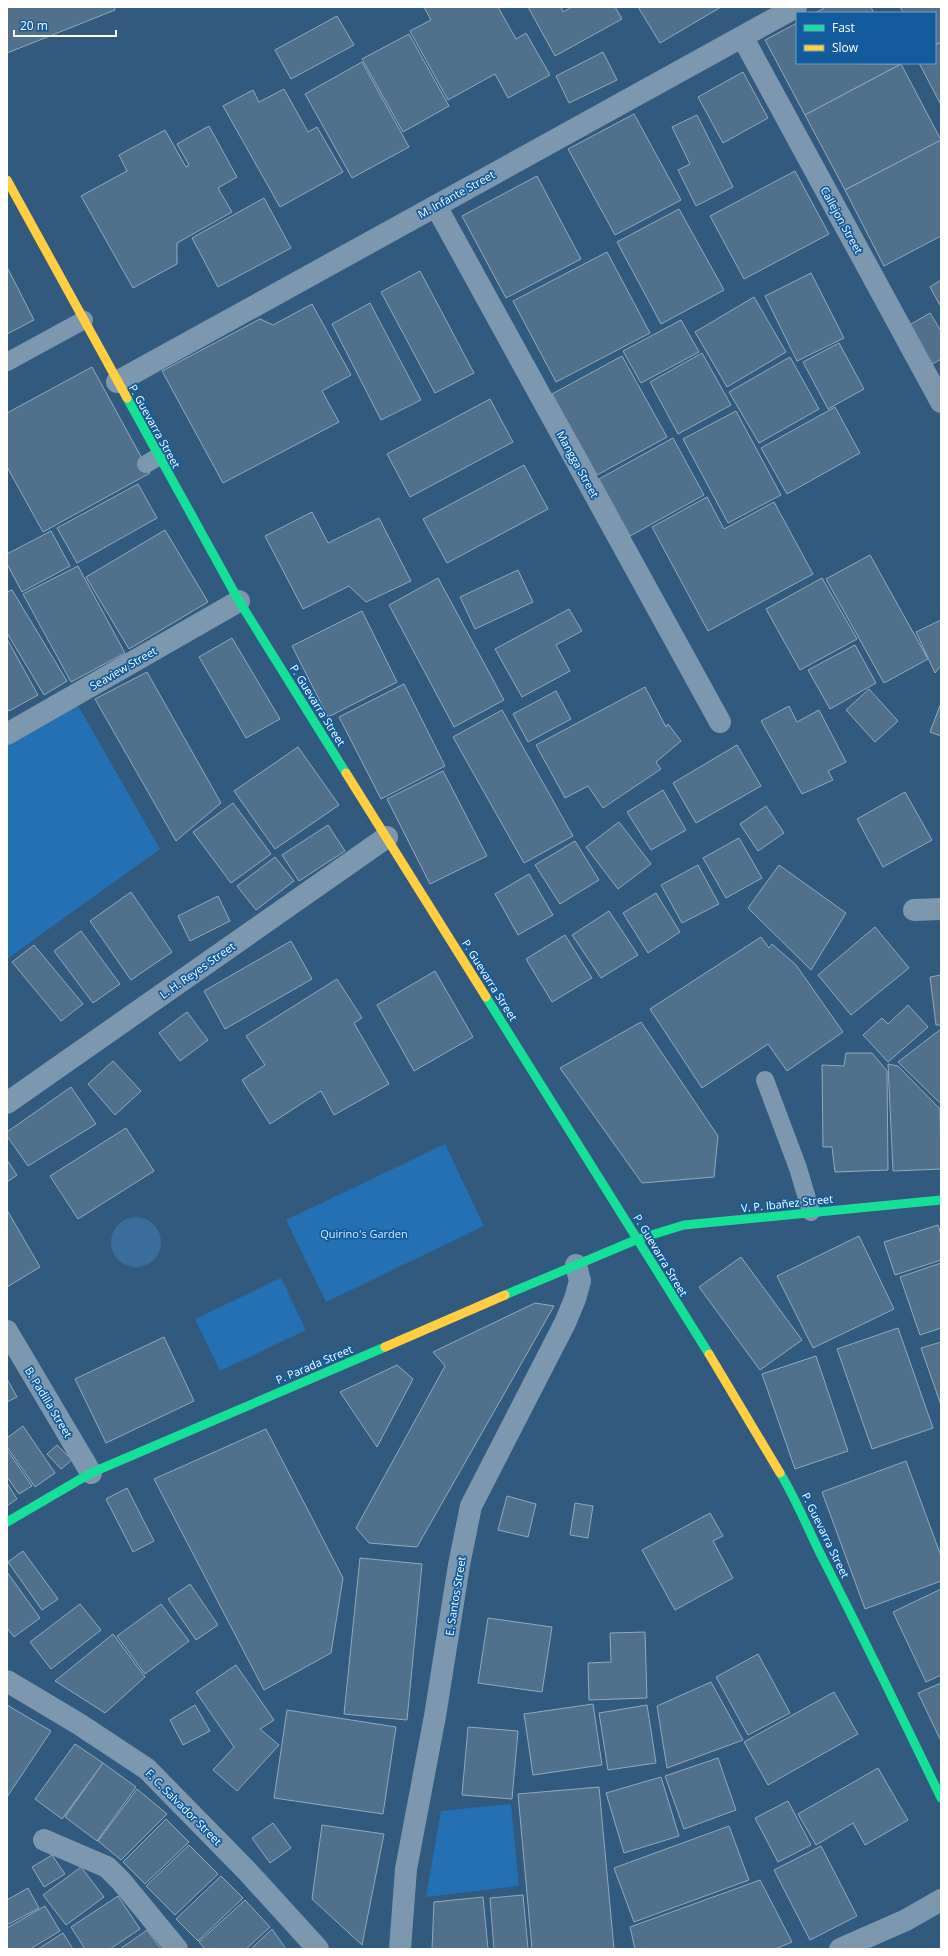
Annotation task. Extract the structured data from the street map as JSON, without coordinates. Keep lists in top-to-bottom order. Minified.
{"streets":{"main road":["P. Guevarra Street","V. P. Ibañez Street","P. Parada Street"],"street":["M. Infante Street","Callejon Street","Mangga Street","Seaview Street","L. H. Reyes Street","B. Padilla Street","E. Santos Street","F. C. Salvador Street"]},"crossings":[["M. Infante Street","Callejon Street"],["M. Infante Street","P. Guevarra Street"],["M. Infante Street","Mangga Street"],["P. Guevarra Street","Seaview Street"],["P. Guevarra Street","L. H. Reyes Street"],["P. Guevarra Street","V. P. Ibañez Street"],["P. Guevarra Street","P. Parada Street"],["V. P. Ibañez Street","P. Parada Street"],["P. Parada Street","B. Padilla Street"],["P. Parada Street","E. Santos Street"]],"parks":["Quirino's Garden"],"legend":["Fast","Slow"],"scale_bar":"20 m"}
